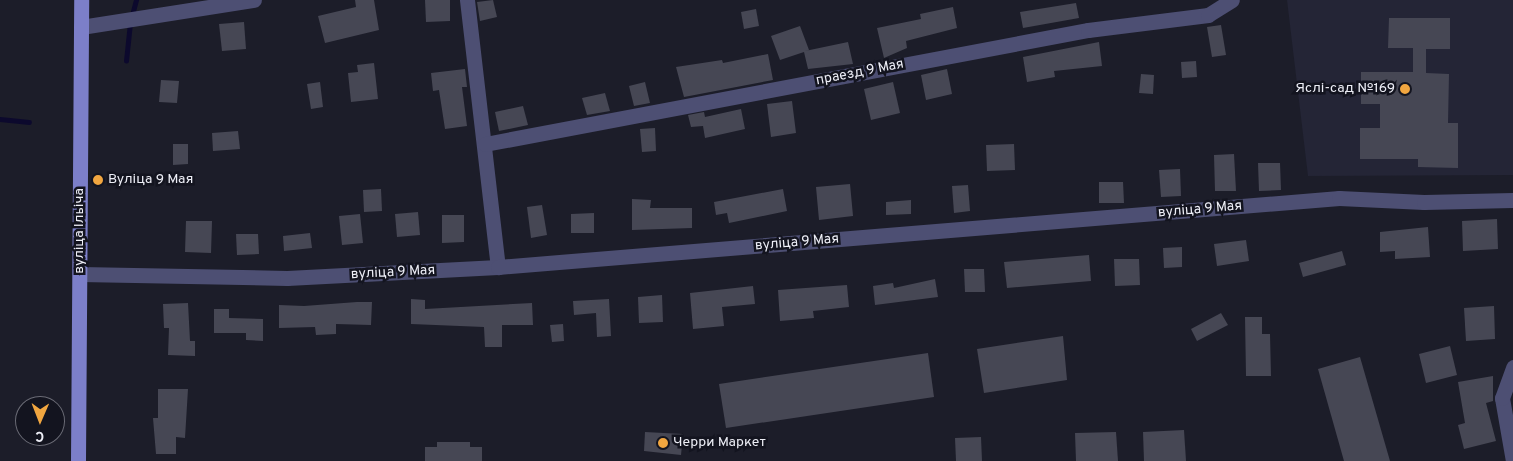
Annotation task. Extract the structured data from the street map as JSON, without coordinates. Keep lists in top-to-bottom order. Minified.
{"streets":{"main road":["вуліца Ільіча"],"street":["праезд 9 Мая","вуліца 9 Мая"]},"crossings":[["вуліца 9 Мая","вуліца Ільіча"]],"places":["Яслі-сад №169","Вуліца 9 Мая","Черри Маркет"],"north":"bottom"}
